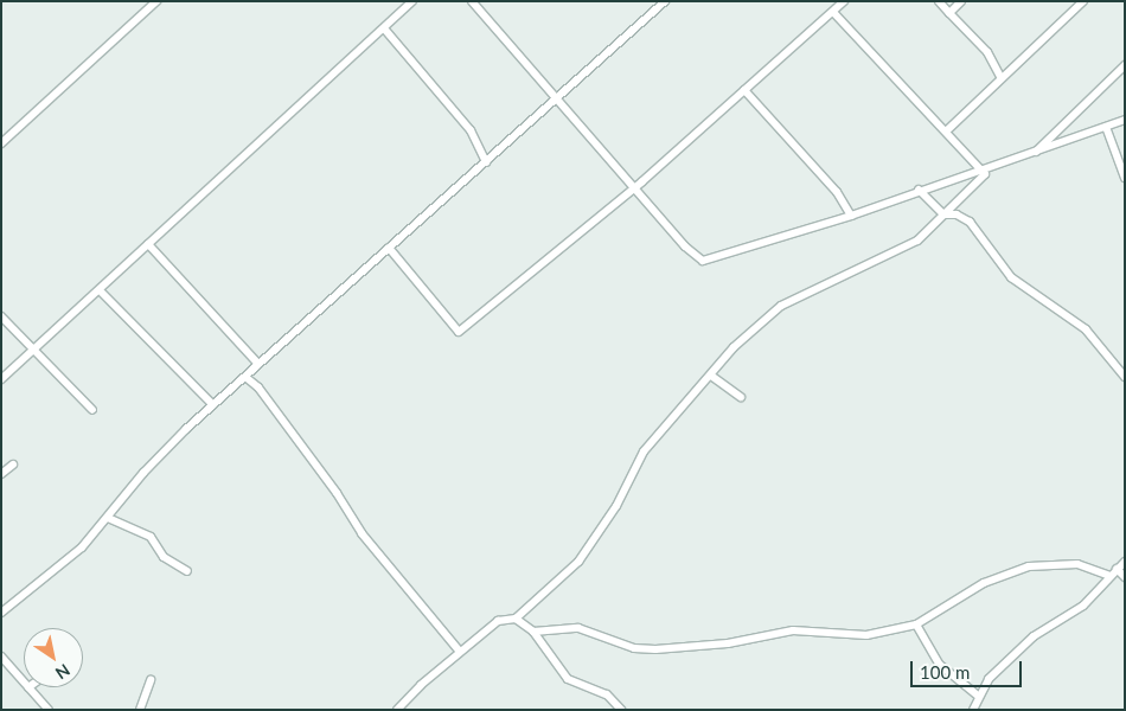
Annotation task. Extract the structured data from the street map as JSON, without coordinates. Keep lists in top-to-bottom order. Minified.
{"scale_bar":"100 m","north":"bottom right"}
